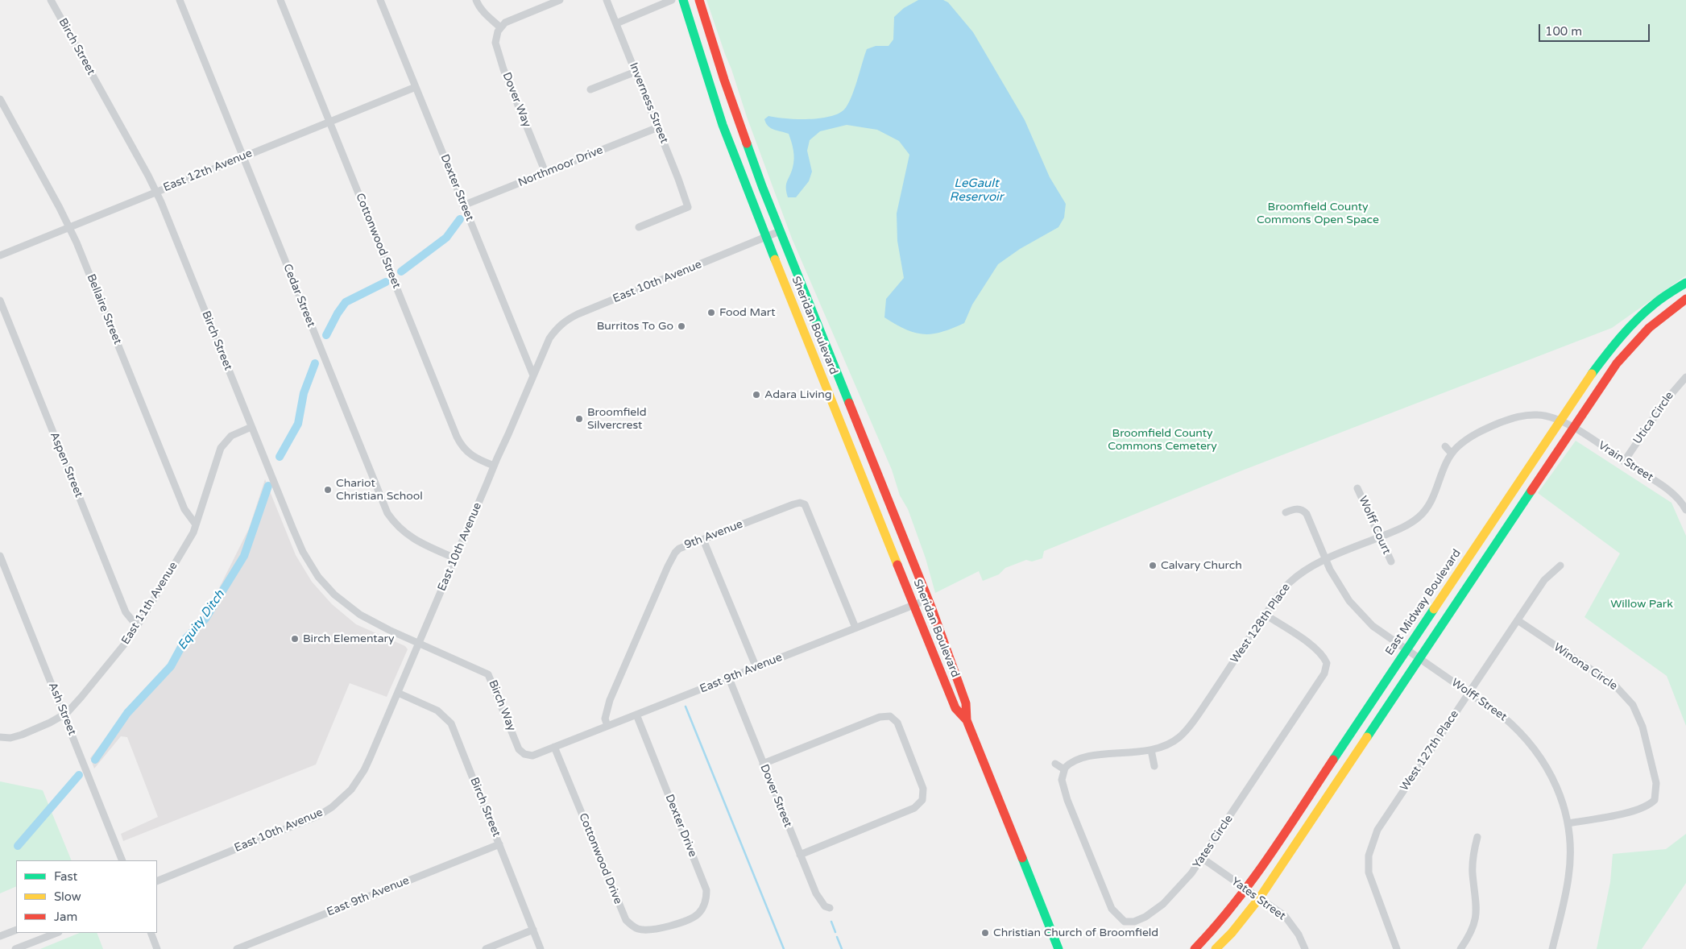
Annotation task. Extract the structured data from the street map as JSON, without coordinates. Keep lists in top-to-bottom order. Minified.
{"streets":{"main road":["Sheridan Boulevard","East Midway Boulevard"],"street":["Birch Street","Dover Way","Inverness Street","Northmoor Drive","East 12th Avenue","Dexter Street","Cottonwood Street","East 10th Avenue","Cedar Street","Bellaire Street","Utica Circle","Vrain Street","Aspen Street","Wolff Court","9th Avenue","East 11th Avenue","West 128th Place","Winona Circle","East 9th Avenue","Wolff Street","Birch Way","Ash Street","West 127th Place","Dover Street","Dexter Drive","Yates Circle","Cottonwood Drive","Yates Street"]},"crossings":[["Birch Street","East 12th Avenue"],["Birch Street","East 10th Avenue"],["Birch Street","East 11th Avenue"],["Birch Street","East 9th Avenue"],["Birch Street","Birch Way"],["Dover Way","Northmoor Drive"],["Inverness Street","Northmoor Drive"],["Northmoor Drive","Dexter Street"],["East 12th Avenue","Dexter Street"],["East 12th Avenue","Cottonwood Street"],["East 12th Avenue","Cedar Street"],["East 12th Avenue","Bellaire Street"],["Dexter Street","East 10th Avenue"],["Cottonwood Street","East 10th Avenue"],["East 10th Avenue","Cedar Street"],["East 10th Avenue","Sheridan Boulevard"],["East 10th Avenue","Birch Way"],["Bellaire Street","East 11th Avenue"],["Sheridan Boulevard","East 9th Avenue"],["Utica Circle","Vrain Street"],["Vrain Street","East Midway Boulevard"],["Vrain Street","West 128th Place"],["Aspen Street","East 11th Avenue"],["Wolff Court","West 128th Place"],["9th Avenue","East 9th Avenue"],["East Midway Boulevard","West 128th Place"],["East Midway Boulevard","Wolff Street"],["East Midway Boulevard","Yates Street"],["East 11th Avenue","Ash Street"],["West 128th Place","Wolff Street"],["West 128th Place","Yates Circle"],["Winona Circle","Wolff Street"],["Winona Circle","West 127th Place"],["East 9th Avenue","Birch Way"],["East 9th Avenue","Dover Street"],["East 9th Avenue","Dexter Drive"],["East 9th Avenue","Cottonwood Drive"],["Wolff Street","West 127th Place"],["Birch Way","Cottonwood Drive"],["Dexter Drive","Cottonwood Drive"],["Yates Circle","Yates Street"]],"water":["LeGault Reservoir","Equity Ditch"],"parks":["Broomfield County Commons Open Space","Broomfield County Commons Cemetery","Willow Park"],"places":["Food Mart","Burritos To Go","Adara Living","Broomfield Silvercrest","Chariot Christian School","Calvary Church","Birch Elementary","Christian Church of Broomfield"],"legend":["Fast","Slow","Jam"],"scale_bar":"100 m"}
